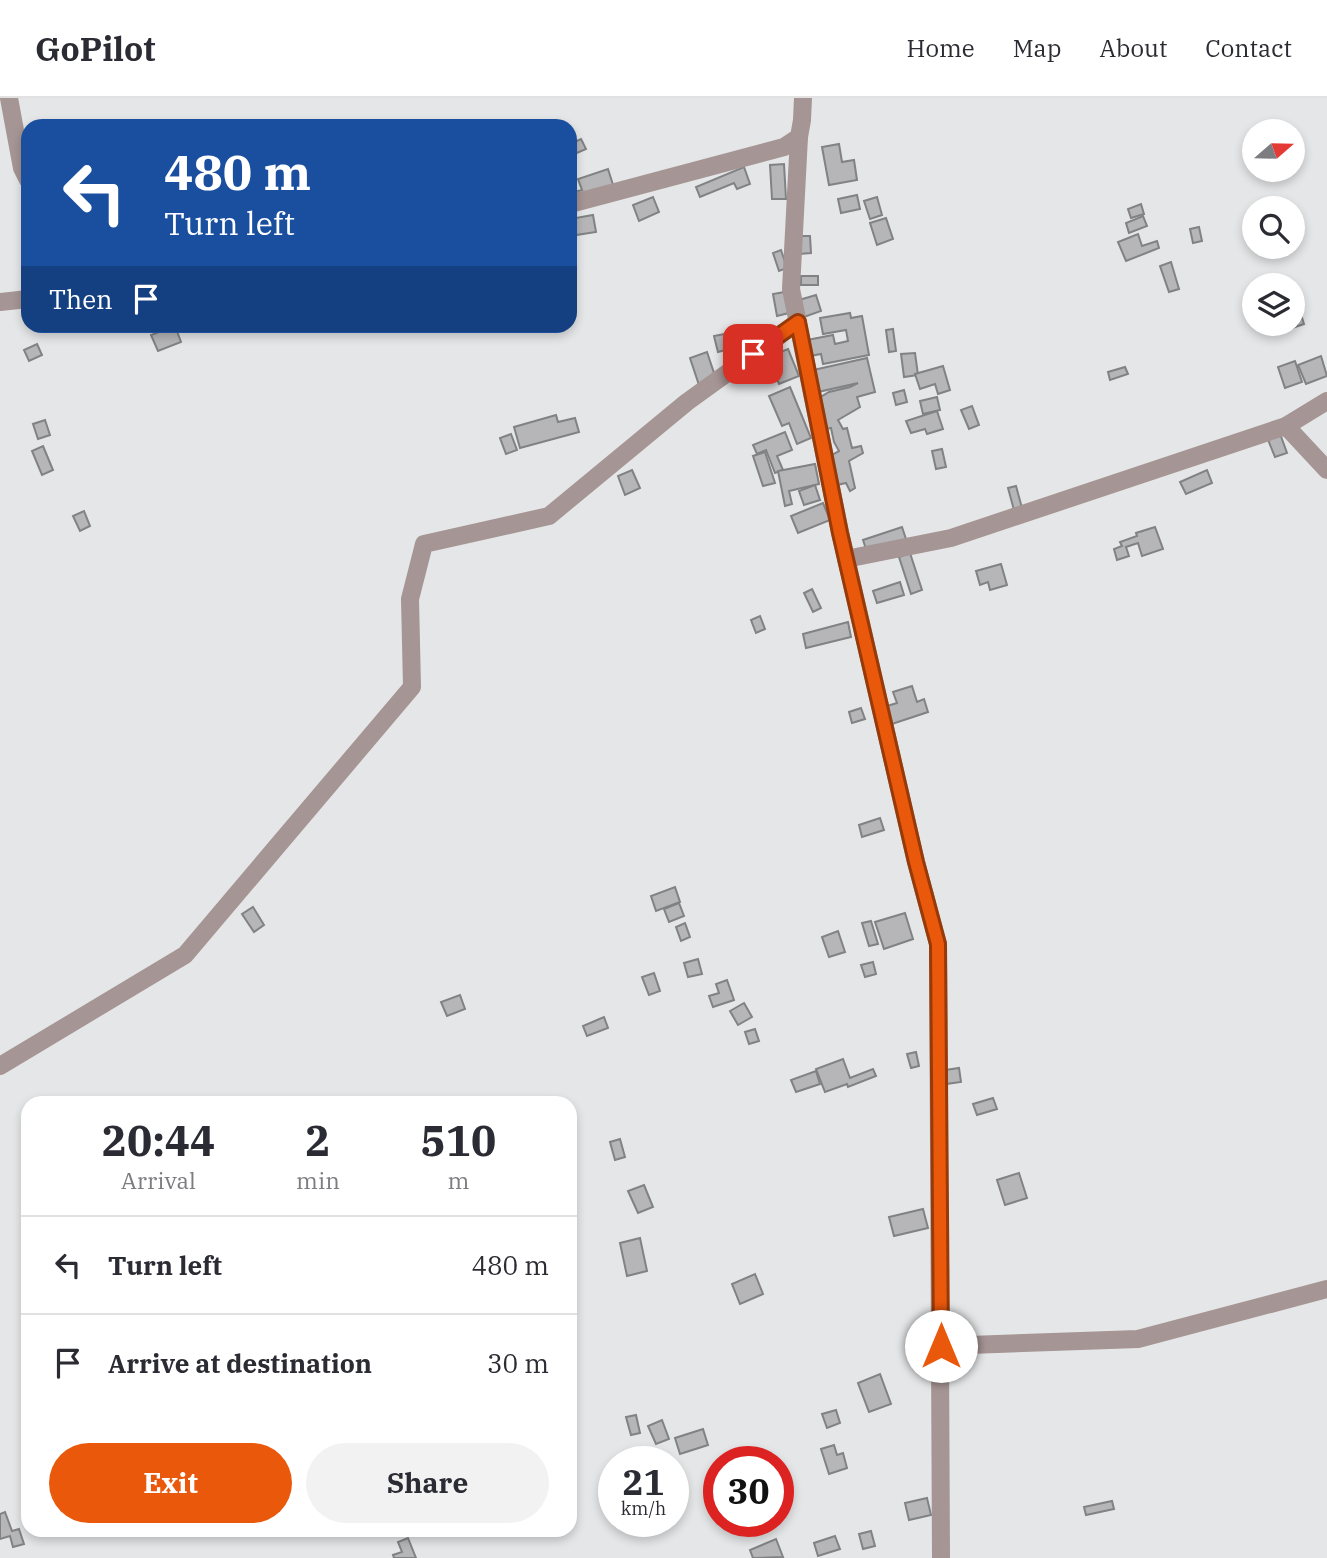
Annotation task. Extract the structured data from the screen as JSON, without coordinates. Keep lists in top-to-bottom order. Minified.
{"north":"right","page":{"header":"GoPilot","nav":["Home","Map","About","Contact"],"turn":["480 m","Turn left"],"then":"Then","eta":["20:44","Arrival","2","min","510","m"],"list":[{"name":"Turn left","value":"480 m"},{"name":"Arrive at destination","value":"30 m"}],"buttons":["Exit","Share"],"speed":"21 km/h","limit":"30"}}
